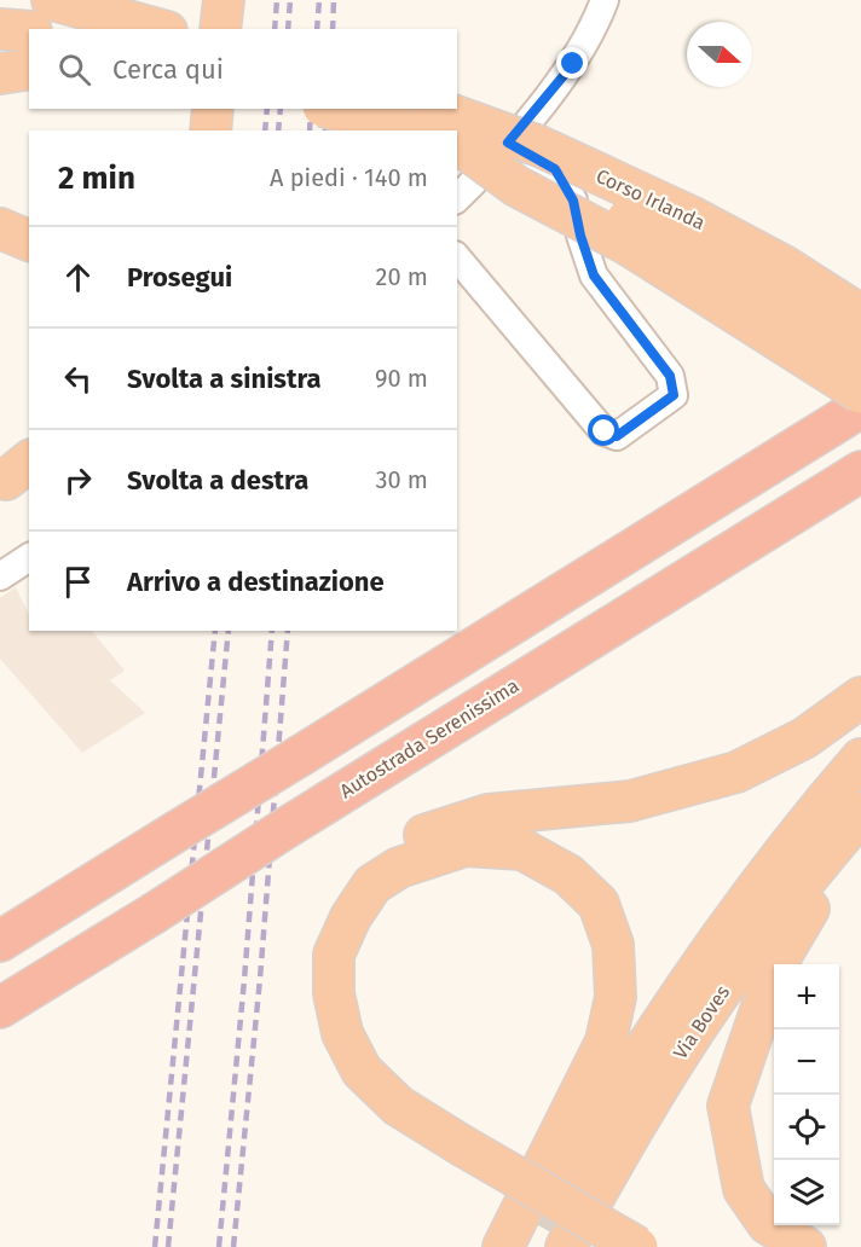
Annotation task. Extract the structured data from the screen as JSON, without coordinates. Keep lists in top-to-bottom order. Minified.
{"streets":{"highway":["Corso Irlanda","Autostrada Serenissima","Via Boves"]},"north":"right","page":{"search":"Cerca qui","heading":["2 min","A piedi · 140 m"],"list":[["Prosegui","20 m"],["Svolta a sinistra","90 m"],["Svolta a destra","30 m"],"Arrivo a destinazione"],"map_buttons":["+","−"]}}
